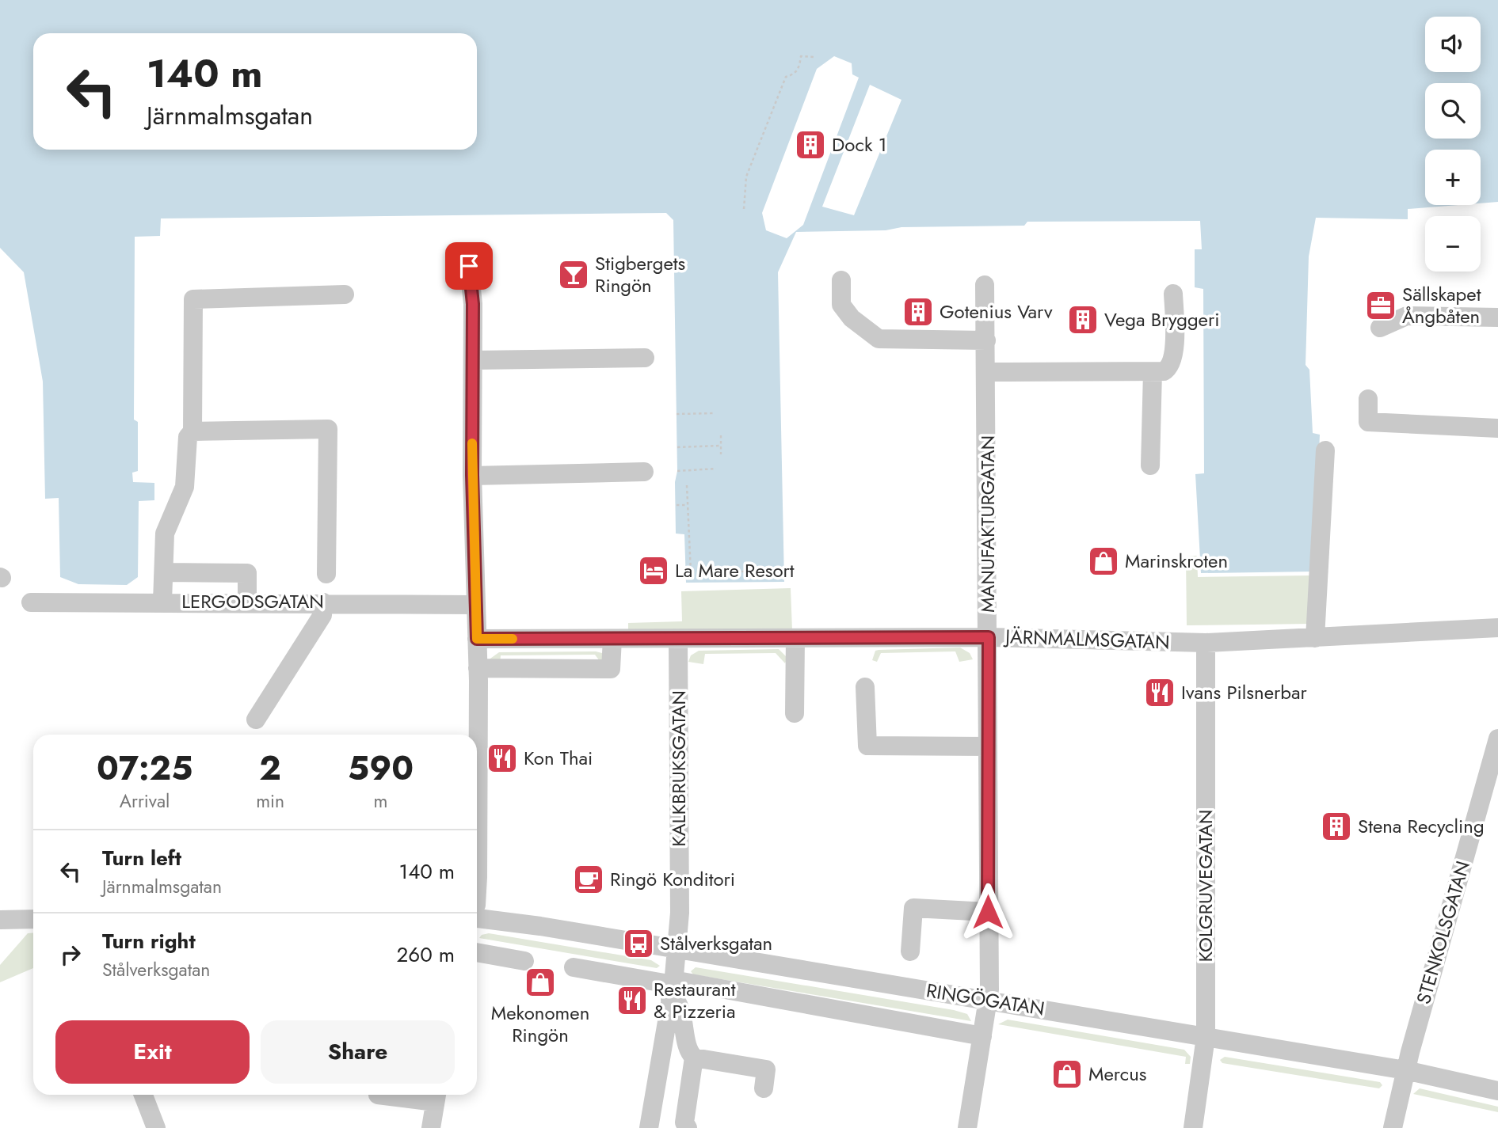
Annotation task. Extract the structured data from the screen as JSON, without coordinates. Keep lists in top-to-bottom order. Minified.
{"streets":{"street":["MANUFAKTURGATAN","LERGODSGATAN","JÄRNMALMSGATAN","KALKBRUKSGATAN","KOLGRUVEGATAN","STENKOLSGATAN","RINGÖGATAN"]},"crossings":[["MANUFAKTURGATAN","JÄRNMALMSGATAN"],["MANUFAKTURGATAN","RINGÖGATAN"],["JÄRNMALMSGATAN","KALKBRUKSGATAN"],["JÄRNMALMSGATAN","KOLGRUVEGATAN"],["KALKBRUKSGATAN","RINGÖGATAN"],["KOLGRUVEGATAN","RINGÖGATAN"],["STENKOLSGATAN","RINGÖGATAN"]],"places":{"building":["Dock 1","Gotenius Varv","Vega Bryggeri","Stena Recycling"],"bar":["Stigbergets Ringön"],"office":["Sällskapet Ångbåten"],"shop":["Marinskroten","Mekonomen Ringön","Mercus"],"hotel":["La Mare Resort"],"restaurant":["Ivans Pilsnerbar","Kon Thai","Restaurant & Pizzeria"],"cafe":["Ringö Konditori"],"bus stop":["Stålverksgatan"]},"page":{"map_buttons":["+","−"],"turn":["140 m","Järnmalmsgatan"],"eta":["07:25","Arrival","2","min","590","m"],"list":[{"name":"Turn left","note":"Järnmalmsgatan","value":"140 m"},{"name":"Turn right","note":"Stålverksgatan","value":"260 m"}],"buttons":["Exit","Share"]}}
